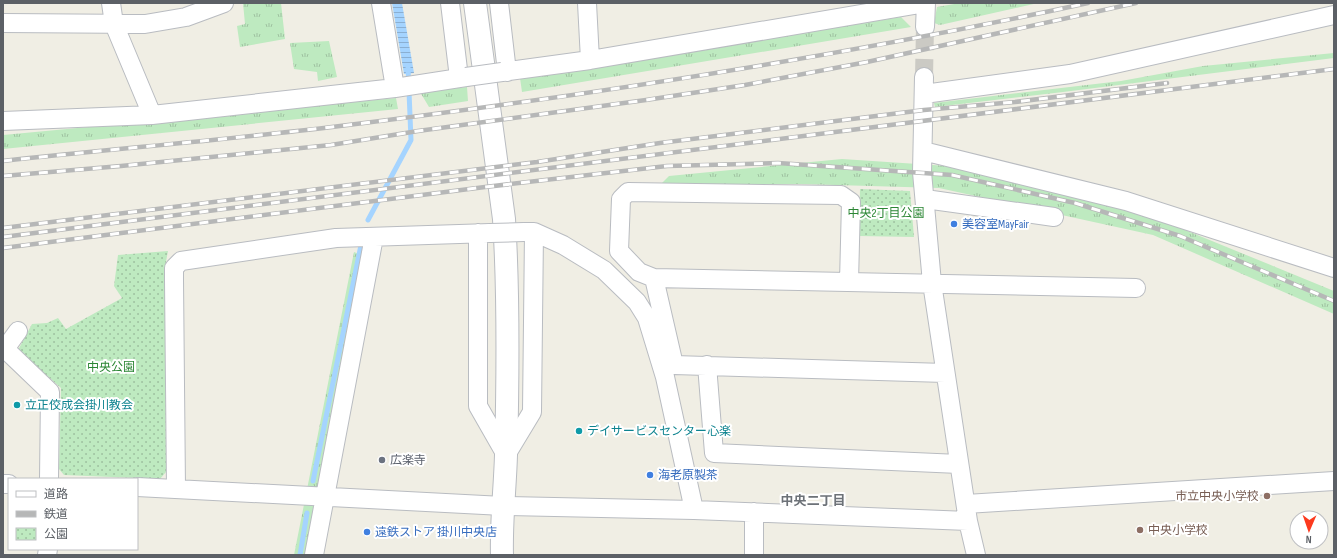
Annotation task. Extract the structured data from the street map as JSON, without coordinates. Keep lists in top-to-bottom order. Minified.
{"districts":["中央二丁目"],"parks":["中央2丁目公園","中央公園"],"places":["美容室MayFair","立正佼成会掛川教会","デイサービスセンター心楽","広楽寺","海老原製茶","市立中央小学校","中央小学校","遠鉄ストア 掛川中央店"],"legend":["道路","鉄道","公園"],"north":"bottom"}
